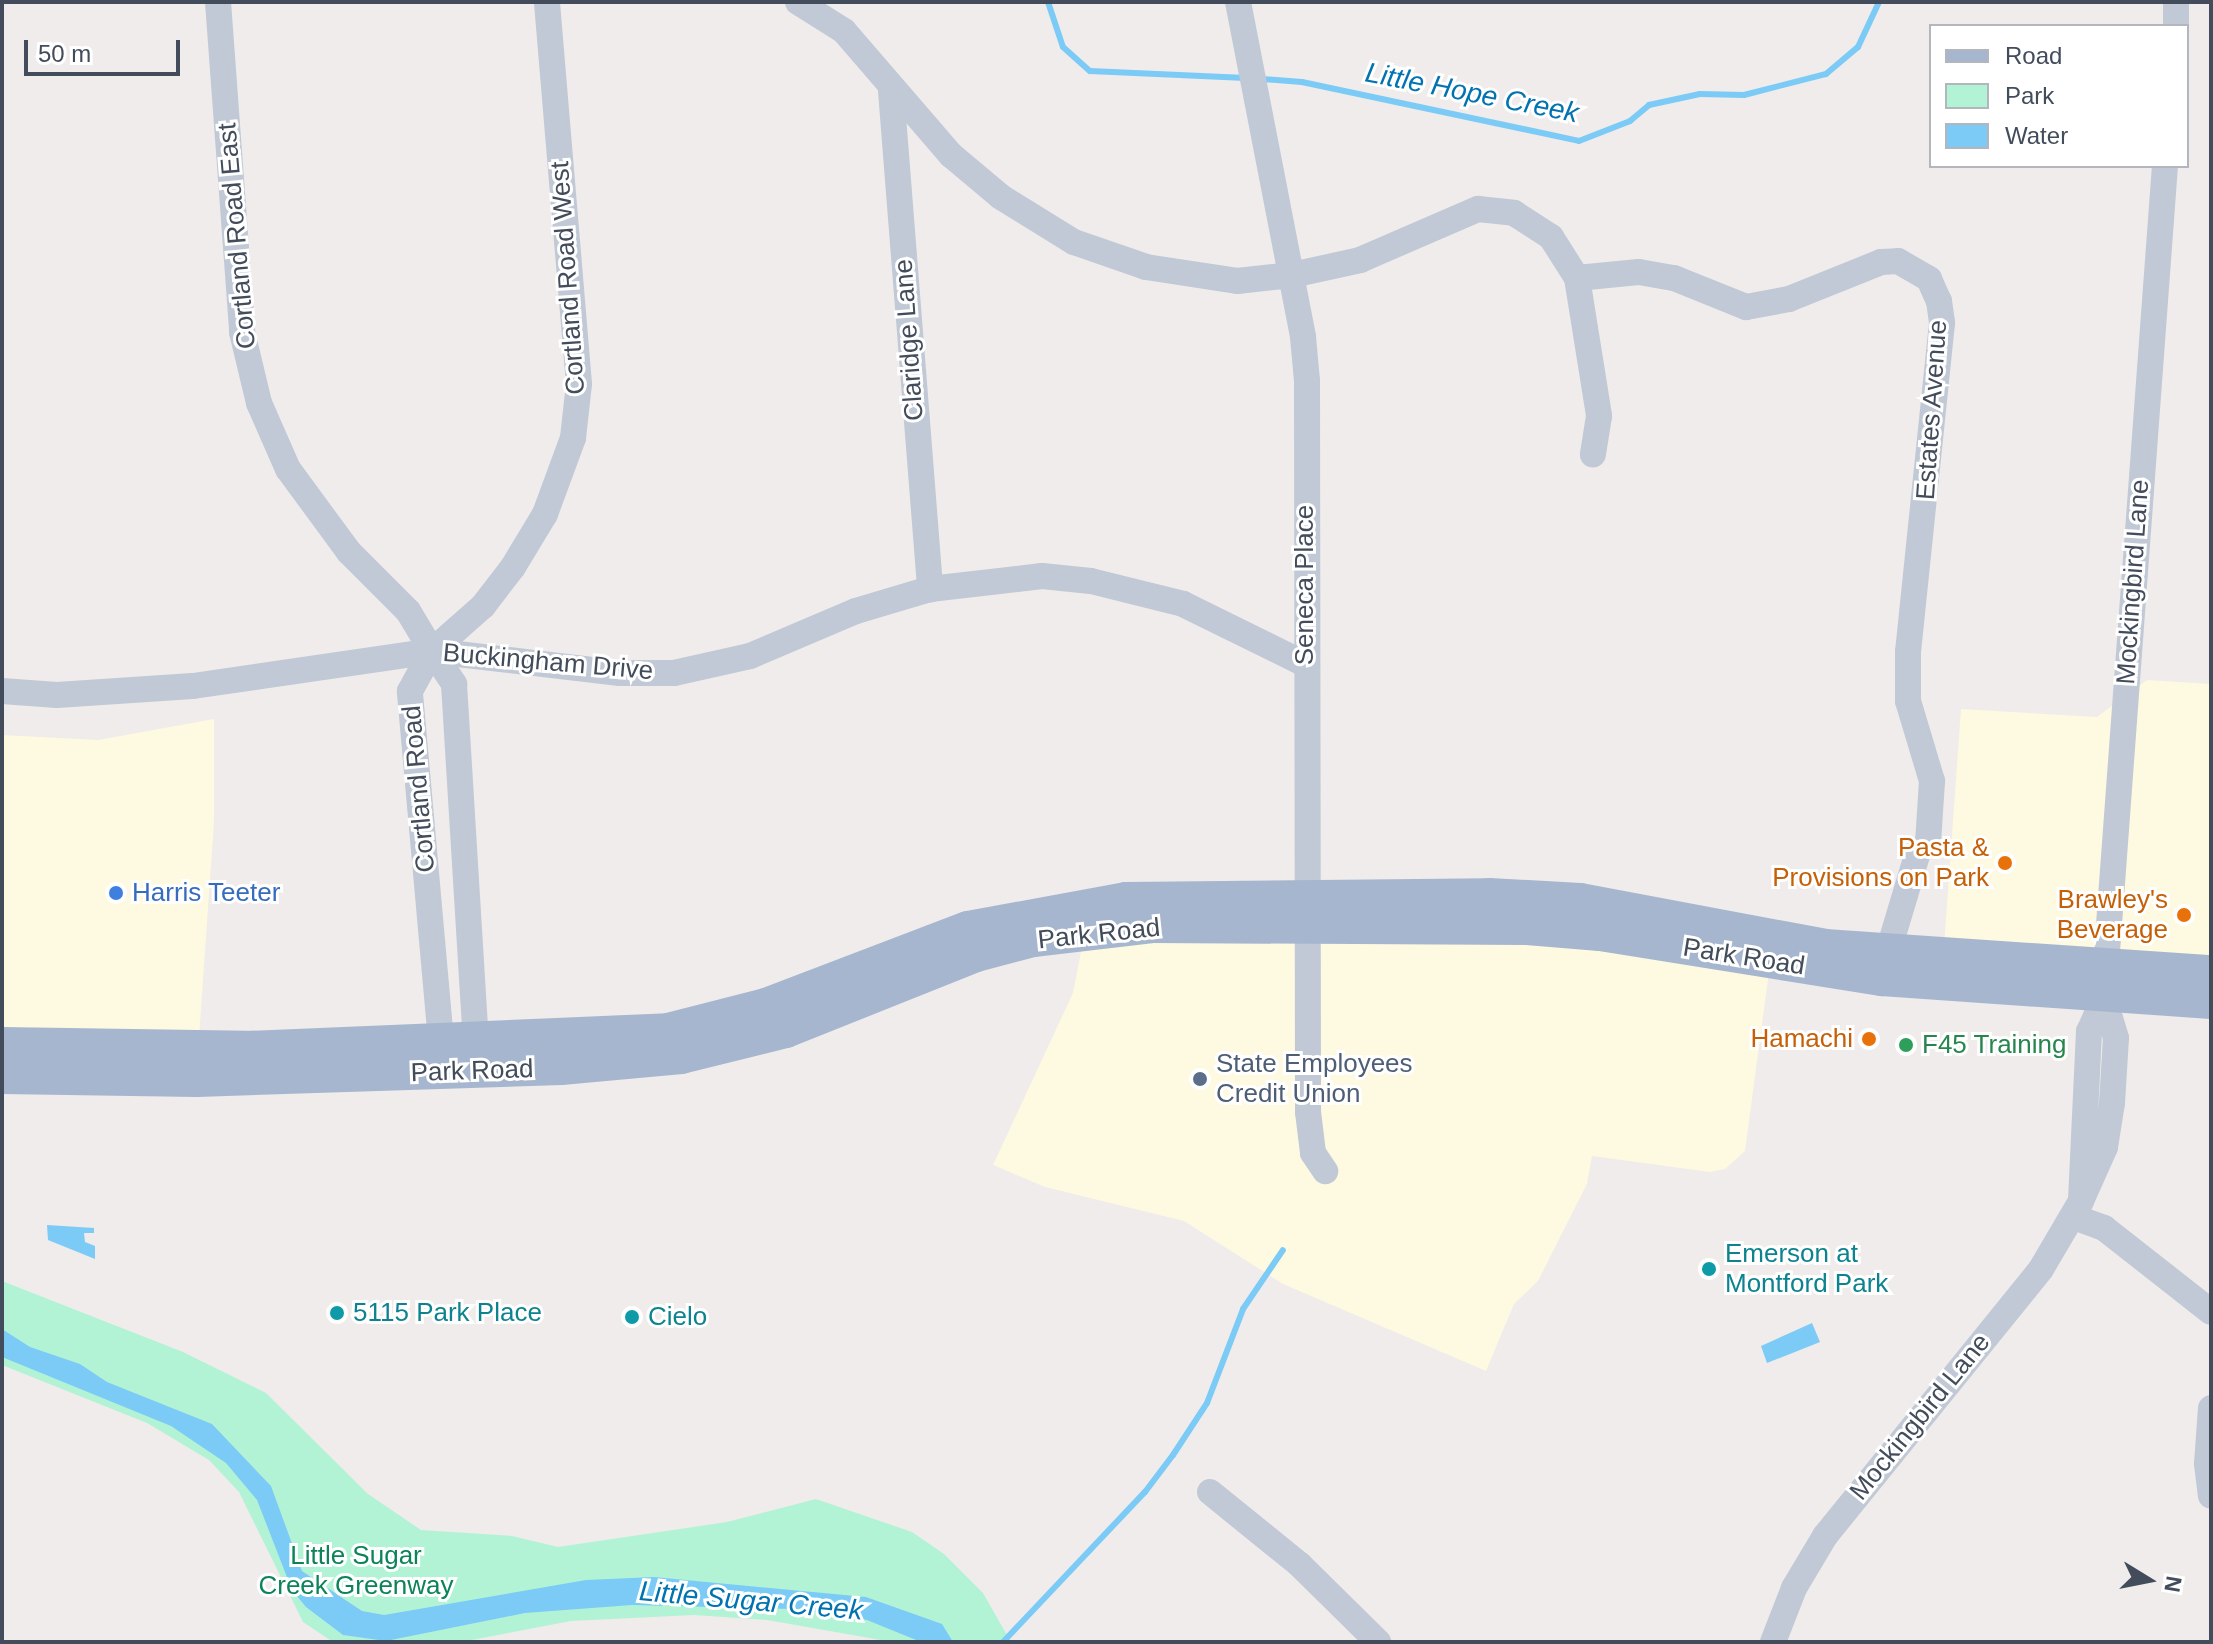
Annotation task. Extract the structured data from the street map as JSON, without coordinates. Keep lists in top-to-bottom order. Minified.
{"streets":{"main road":["Park Road"],"street":["Cortland Road East","Cortland Road West","Claridge Lane","Estates Avenue","Mockingbird Lane","Seneca Place","Buckingham Drive","Cortland Road"]},"crossings":[["Cortland Road East","Cortland Road West"],["Cortland Road East","Buckingham Drive"],["Cortland Road East","Cortland Road"],["Cortland Road West","Buckingham Drive"],["Cortland Road West","Cortland Road"],["Claridge Lane","Buckingham Drive"],["Estates Avenue","Park Road"],["Mockingbird Lane","Park Road"],["Seneca Place","Buckingham Drive"],["Seneca Place","Park Road"],["Buckingham Drive","Cortland Road"],["Cortland Road","Park Road"]],"water":["Little Hope Creek","Little Sugar Creek"],"parks":["Little Sugar Creek Greenway"],"places":["Pasta & Provisions on Park","Harris Teeter","Brawley's Beverage","Hamachi","F45 Training","State Employees Credit Union","Emerson at Montford Park","5115 Park Place","Cielo"],"legend":["Road","Park","Water"],"scale_bar":"50 m","north":"right"}
